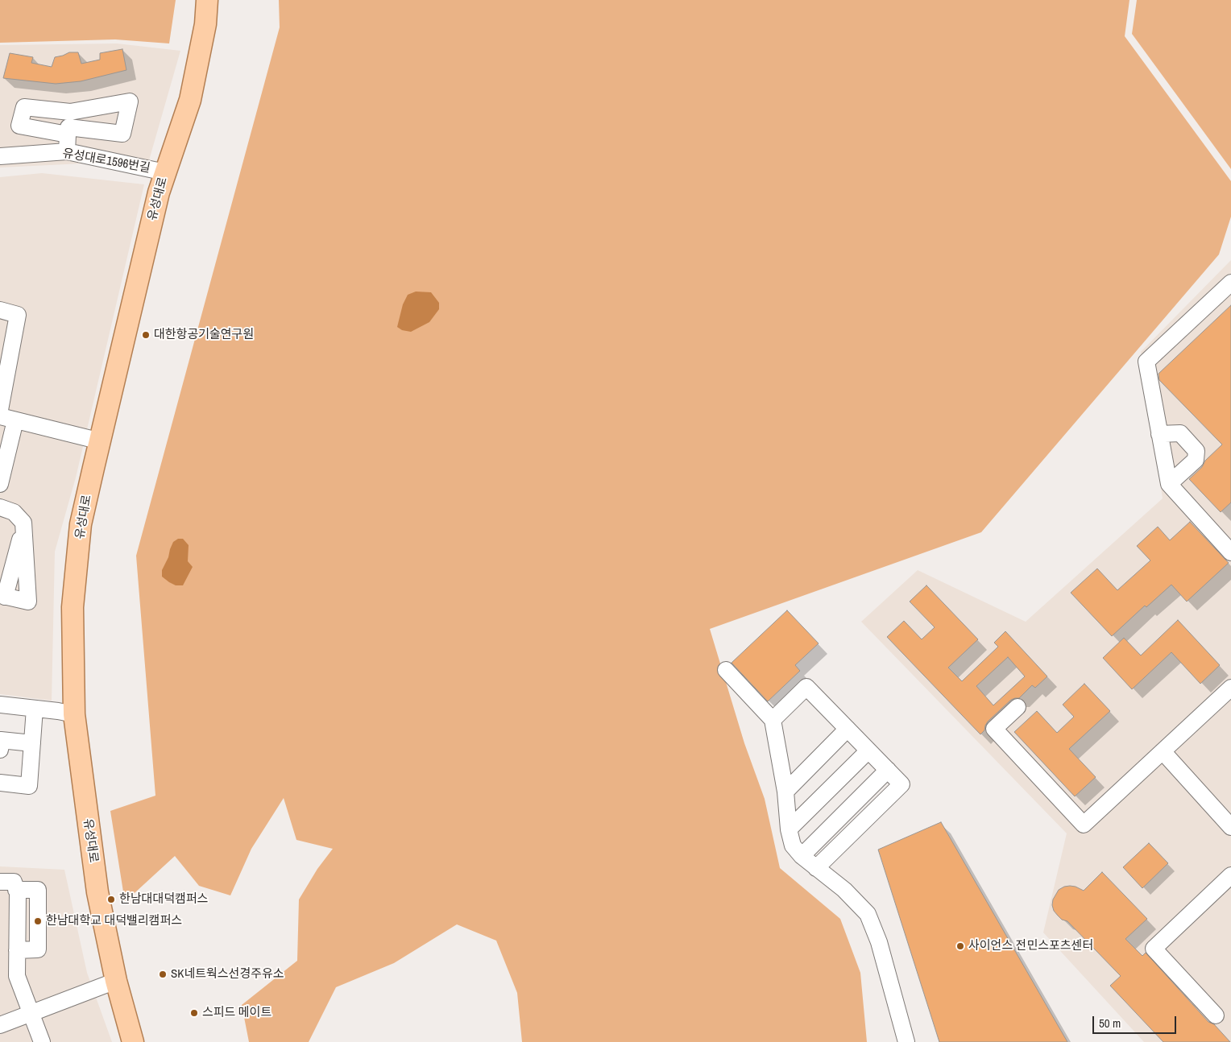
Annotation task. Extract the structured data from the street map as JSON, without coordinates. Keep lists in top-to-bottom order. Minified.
{"streets":{"main road":["유성대로"],"street":["유성대로1596번길"]},"crossings":[["유성대로1596번길","유성대로"]],"places":["대한항공기술연구원","한남대대덕캠퍼스","한남대학교 대덕밸리캠퍼스","사이언스 전민스포츠센터","SK네트웍스선경주유소","스피드 메이트"],"scale_bar":"50 m"}
